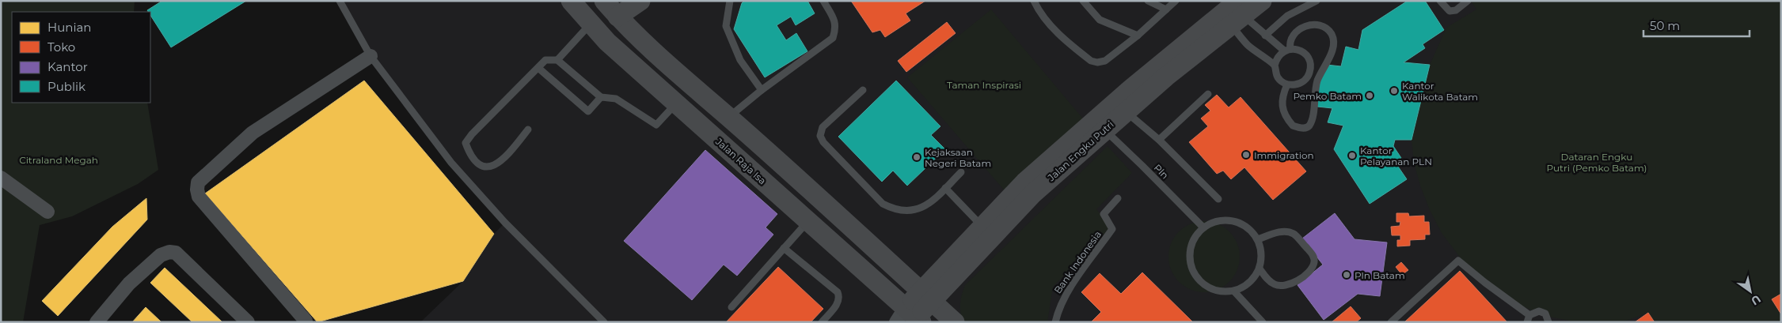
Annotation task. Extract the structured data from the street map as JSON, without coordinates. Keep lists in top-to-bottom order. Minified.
{"streets":{"main road":["Jalan Engku Putri","Jalan Raja Isa"],"lane":["Pln","Bank Indonesia"]},"crossings":[["Jalan Engku Putri","Jalan Raja Isa"],["Jalan Engku Putri","Pln"]],"parks":["Taman Inspirasi","Dataran Engku Putri (Pemko Batam)","Citraland Megah"],"places":["Kantor Walikota Batam","Pemko Batam","Immigration","Kantor Pelayanan PLN","Kejaksaan Negeri Batam","Pln Batam"],"legend":["Hunian","Toko","Kantor","Publik"],"scale_bar":"50 m","north":"bottom right"}
